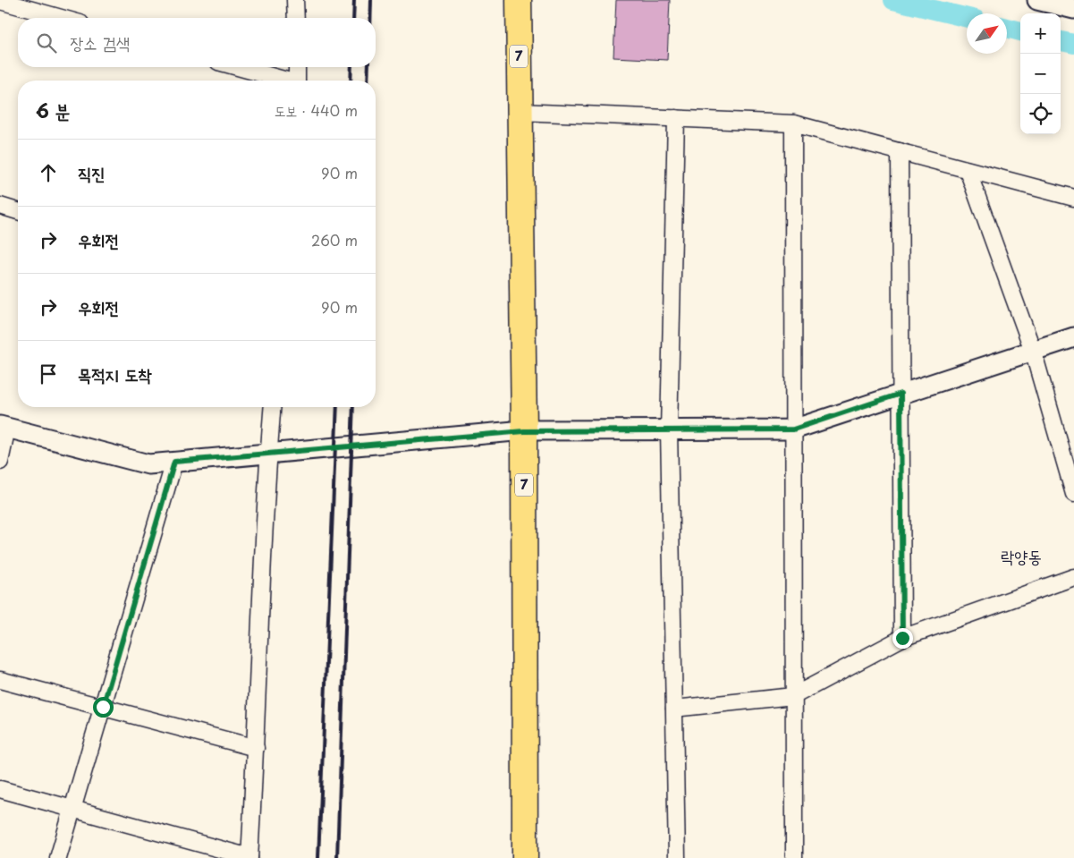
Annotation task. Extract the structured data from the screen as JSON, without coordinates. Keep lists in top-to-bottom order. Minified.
{"streets":{"highway":["7"]},"districts":["락양동"],"north":"top right","page":{"map_buttons":["+","−"],"search":"장소 검색","heading":["6 분","도보 · 440 m"],"list":[["직진","90 m"],["우회전","260 m"],["우회전","90 m"],"목적지 도착"]}}
